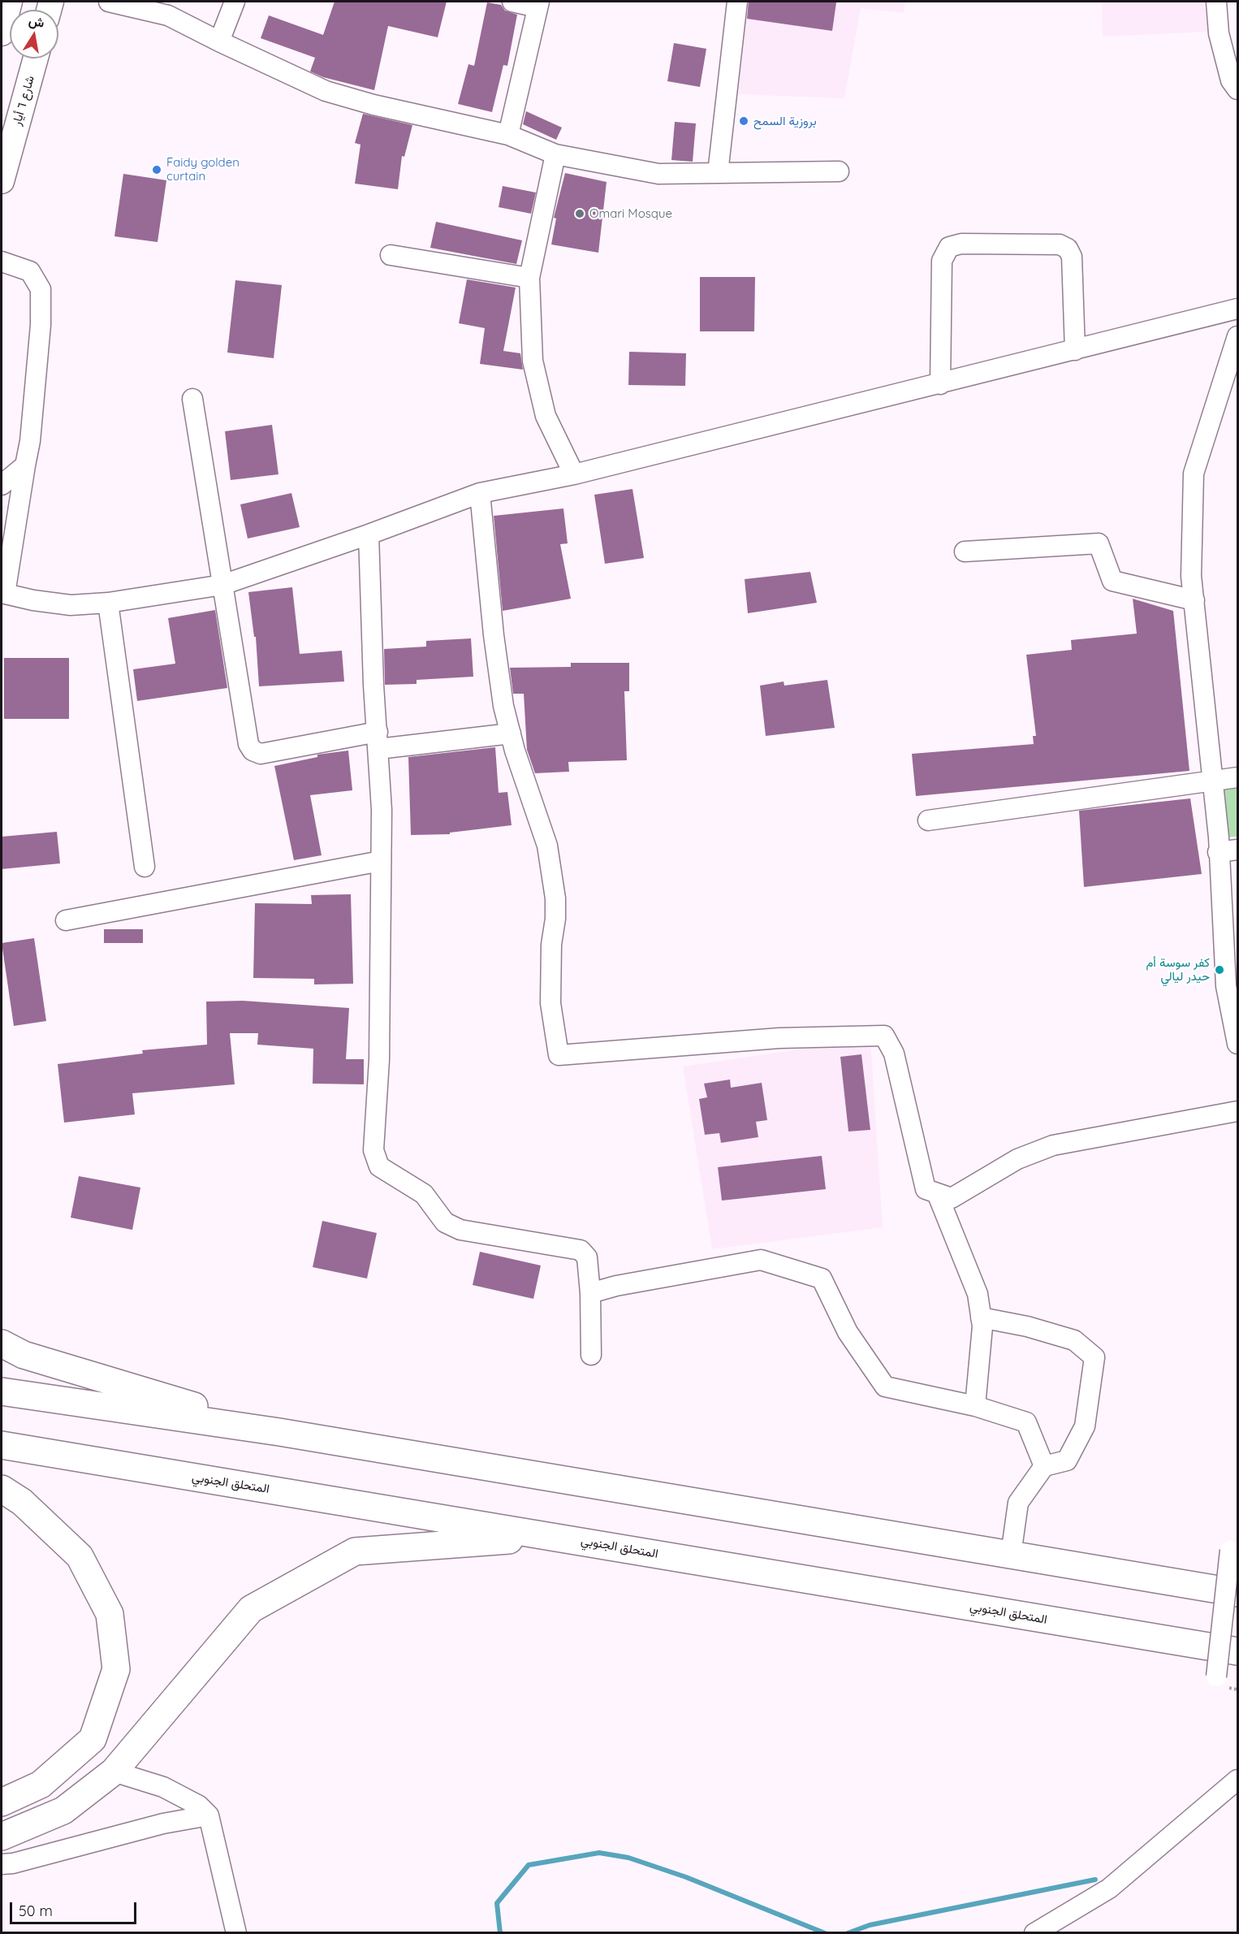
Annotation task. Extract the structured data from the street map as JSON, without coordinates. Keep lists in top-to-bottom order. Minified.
{"streets":{"highway":["المتحلق الجنوبي"],"main road":["شارع ٦ أيار"]},"places":["بروزية السمح","Faidy golden curtain","Omari Mosque","كفر سوسة أم حيدر ليالي"],"scale_bar":"50 m","north":"top"}
